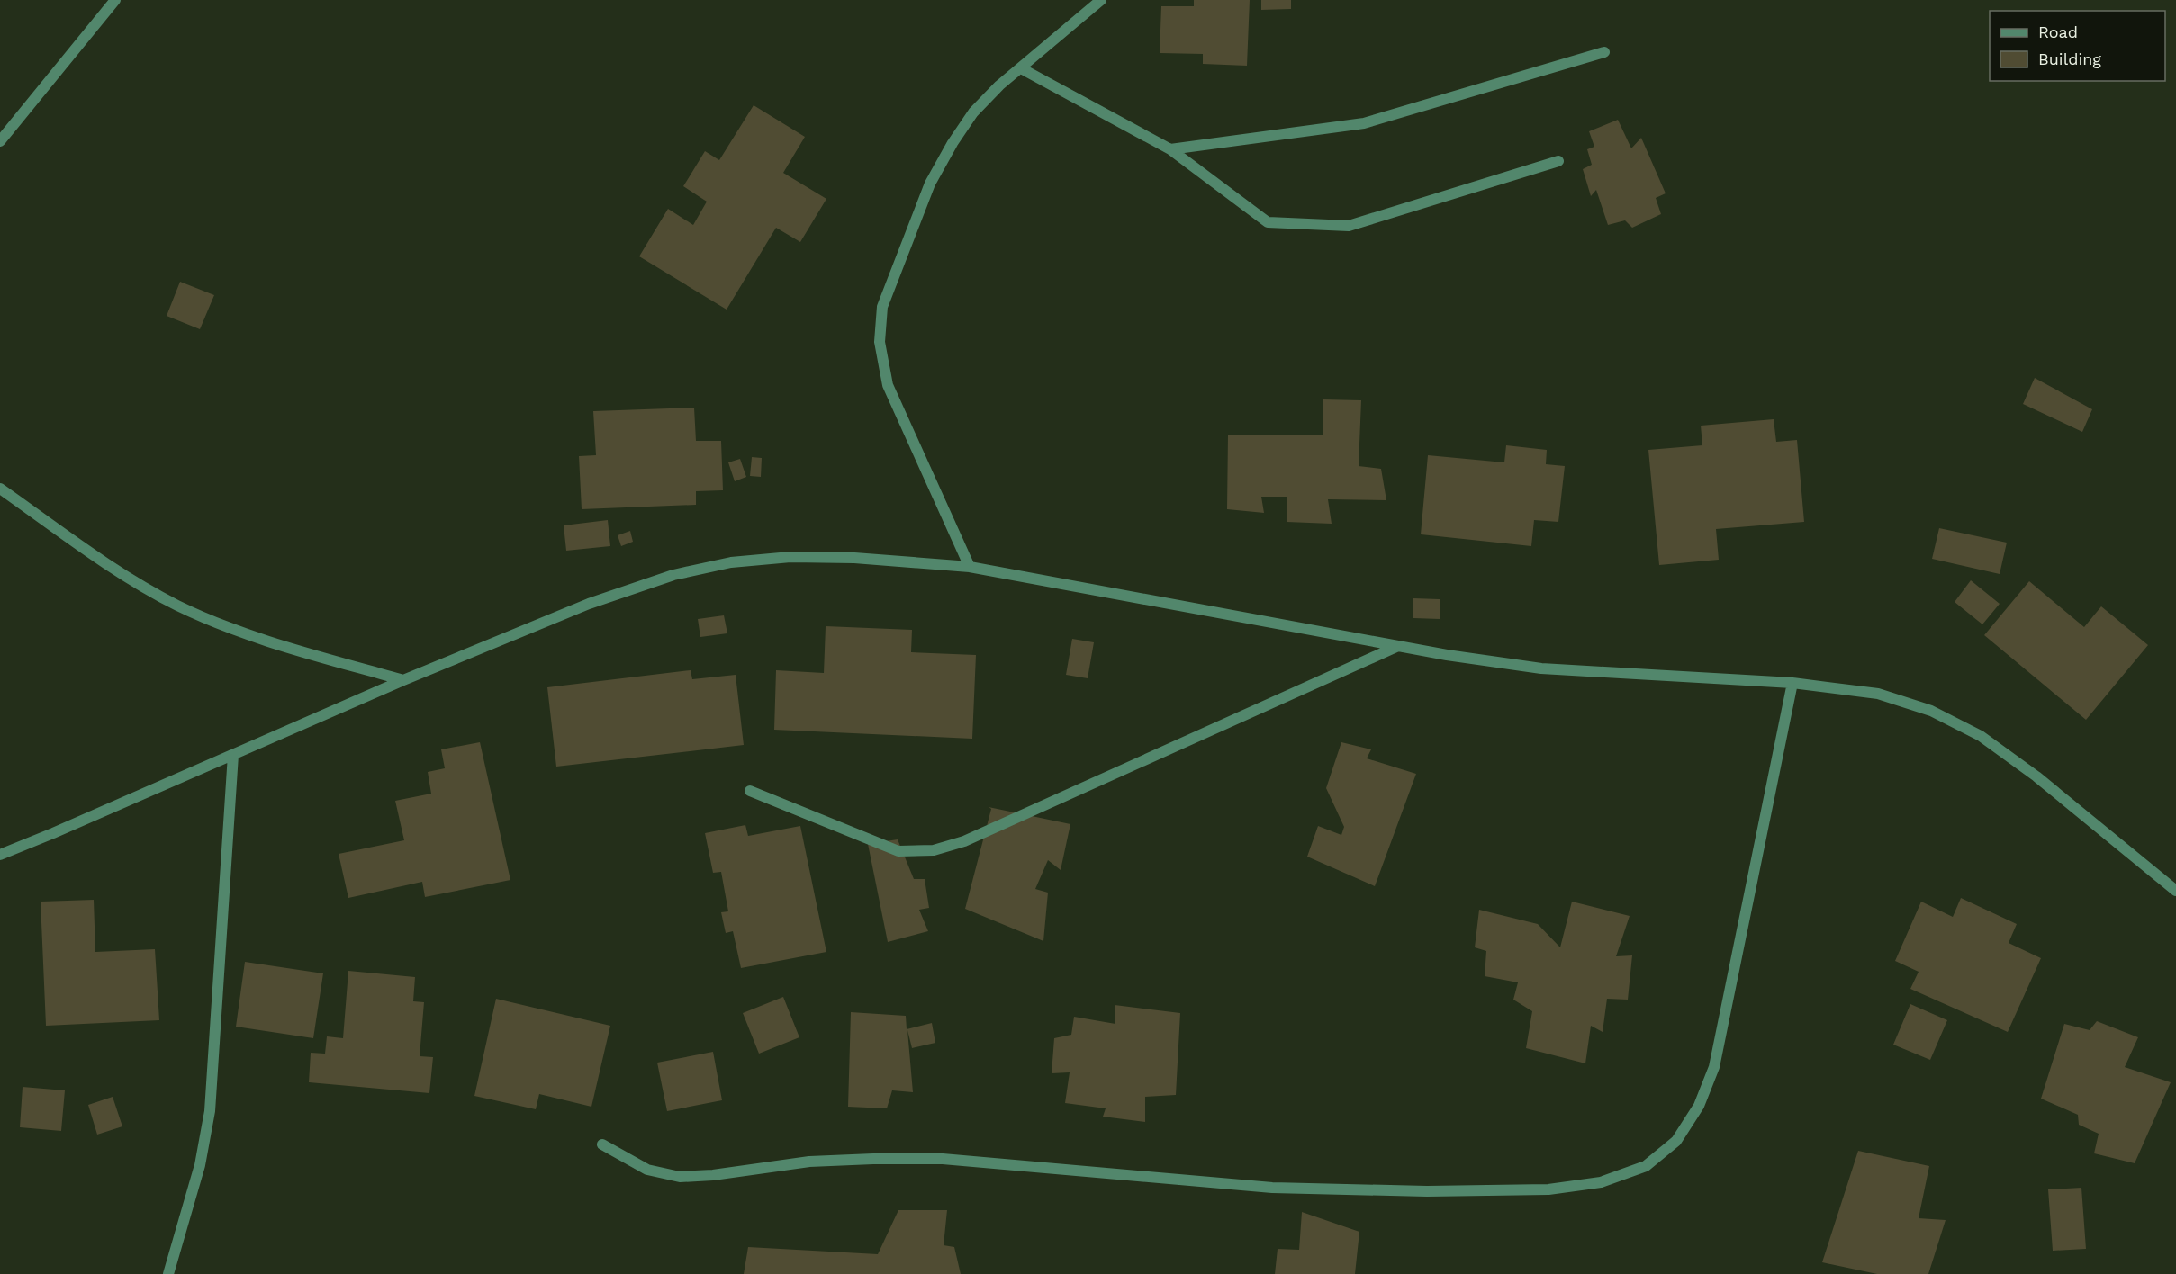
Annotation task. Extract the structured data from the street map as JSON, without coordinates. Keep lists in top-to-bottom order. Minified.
{"legend":["Road","Building"]}
